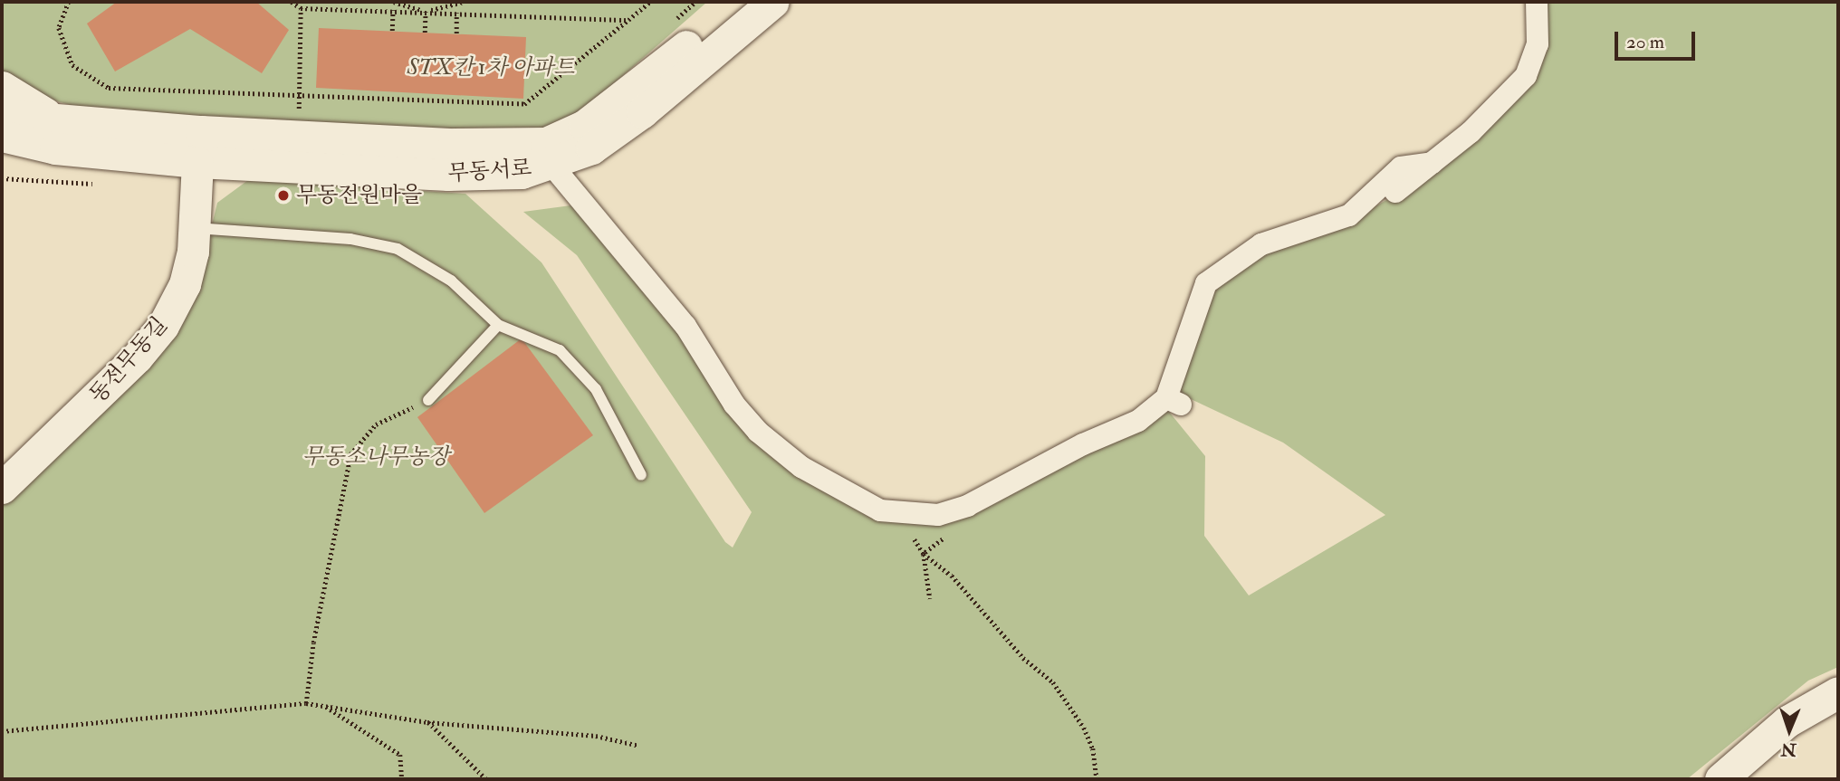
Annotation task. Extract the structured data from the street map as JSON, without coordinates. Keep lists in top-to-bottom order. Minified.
{"streets":{"main road":["무동서로","동전무동길"]},"crossings":[["무동서로","동전무동길"]],"parks":["STX칸 1차 아파트","무동소나무농장"],"places":["무동전원마을"],"scale_bar":"20 m","north":"bottom"}
